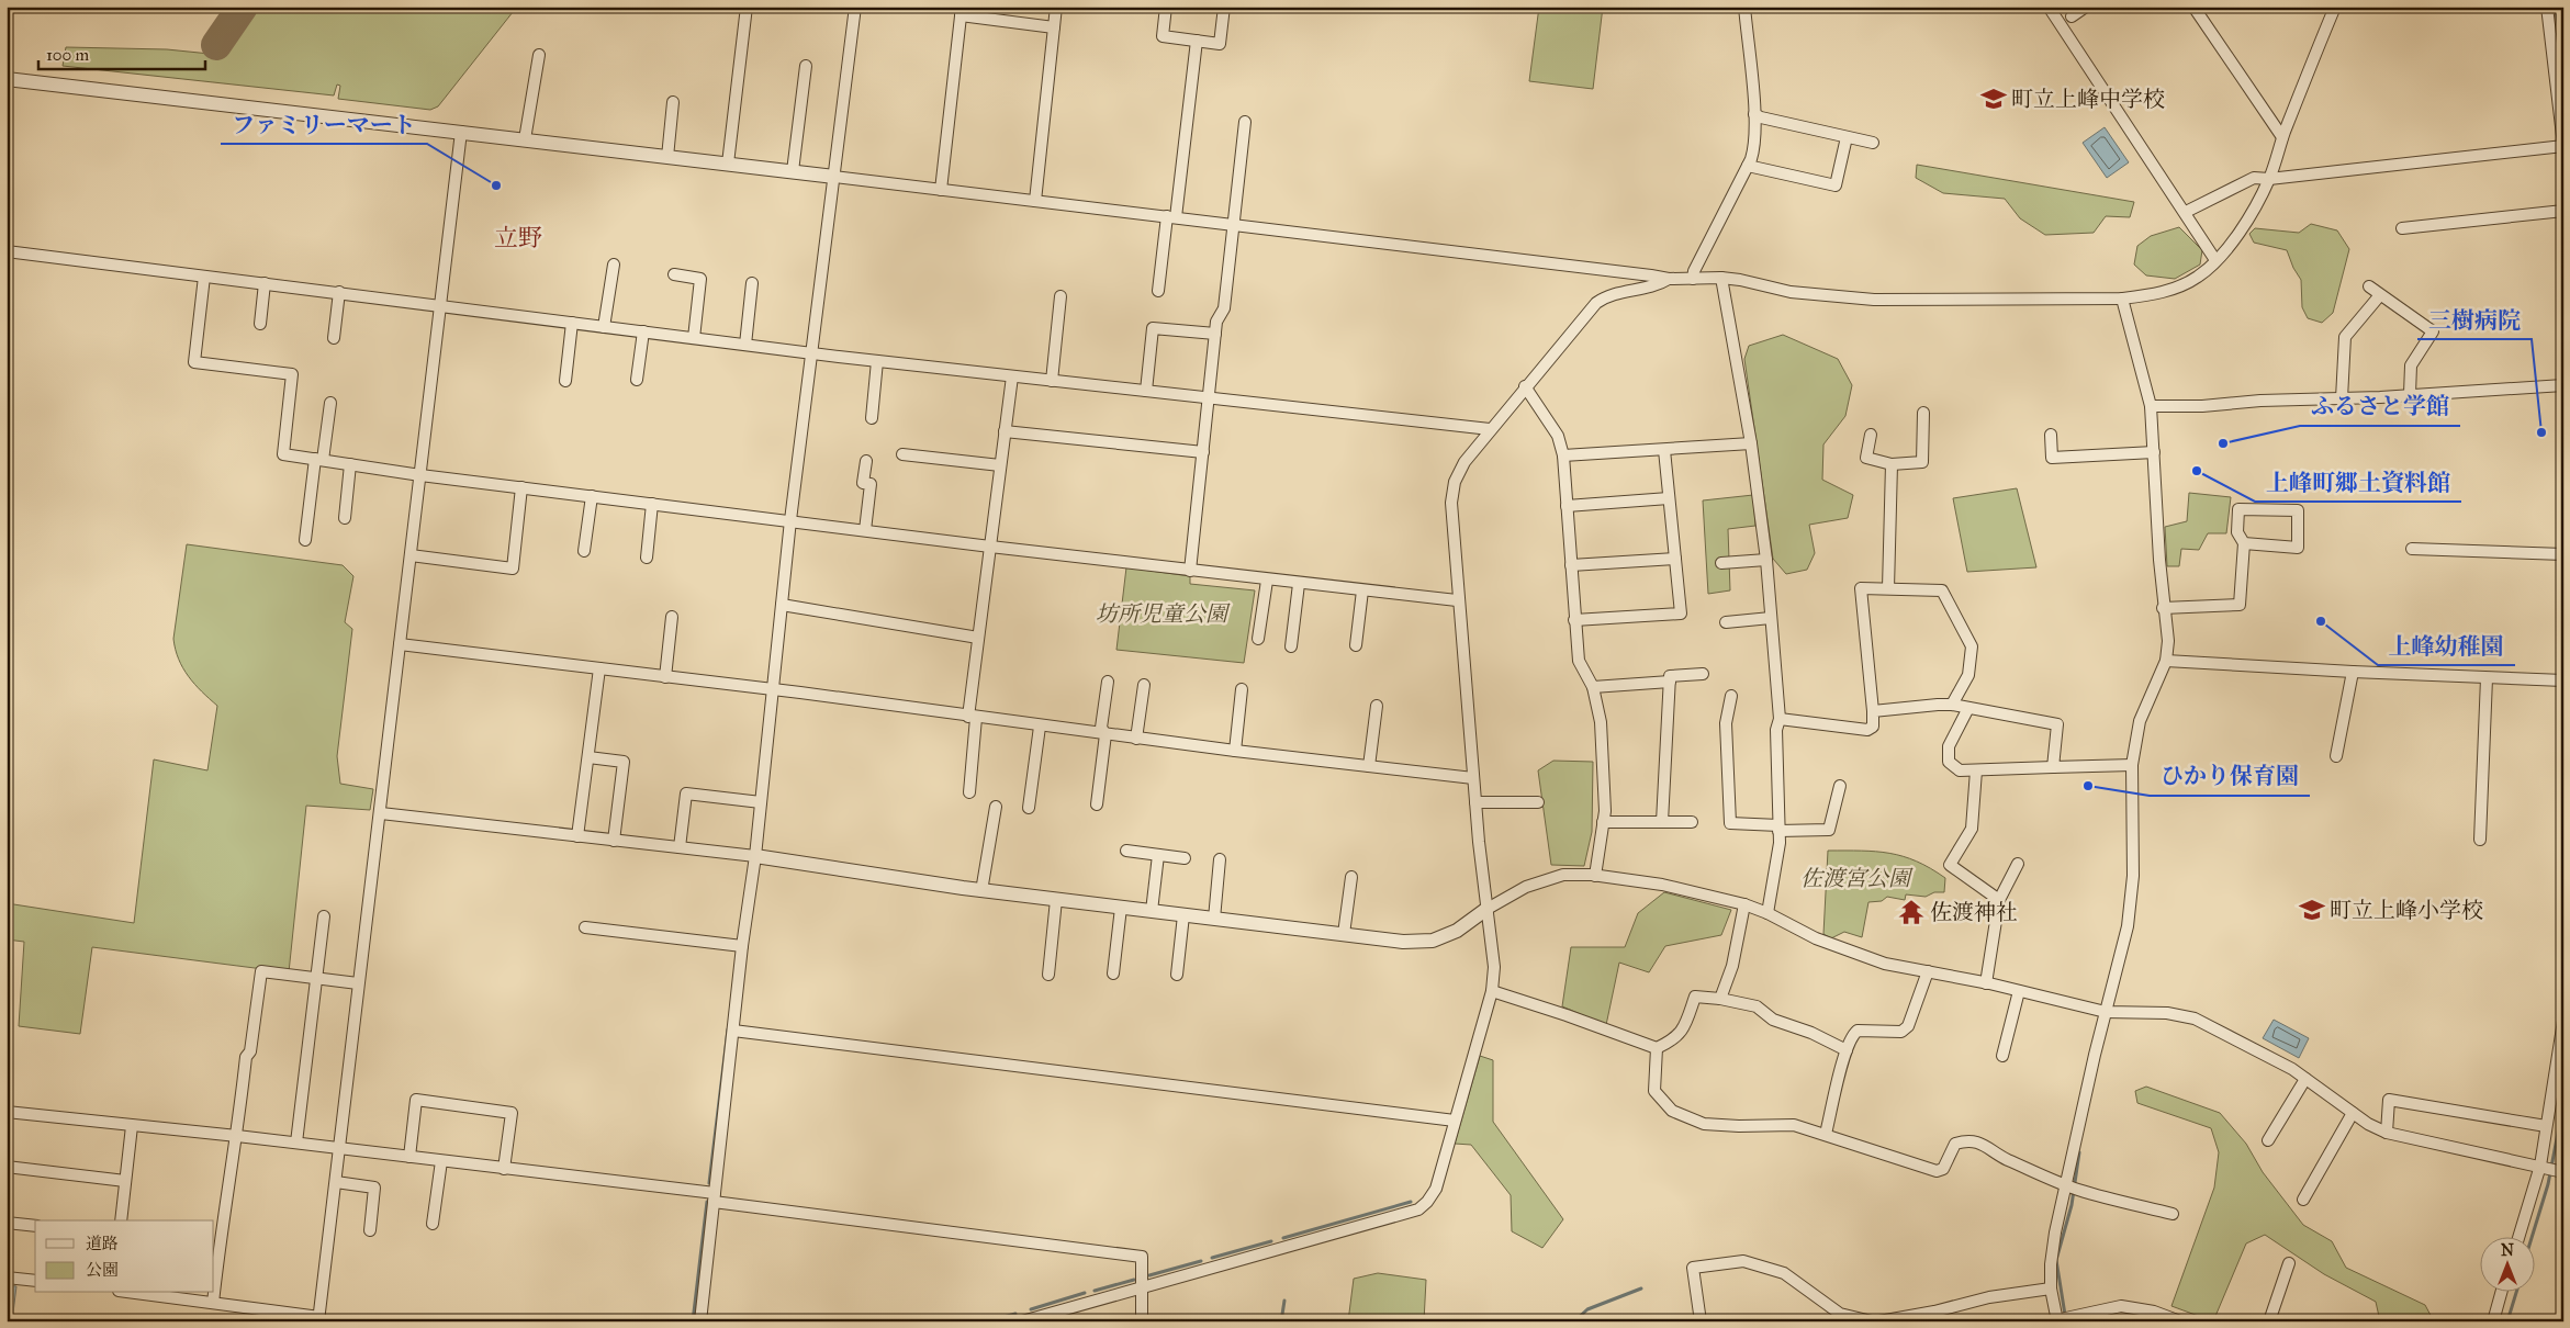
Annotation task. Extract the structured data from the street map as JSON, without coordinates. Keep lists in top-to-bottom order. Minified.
{"districts":["立野"],"parks":["坊所児童公園","佐渡宮公園"],"places":{"school or university":["町立上峰中学校","町立上峰小学校"],"other":["ファミリーマート","三樹病院","ふるさと学館","上峰町郷土資料館","上峰幼稚園","ひかり保育園"],"temple":["佐渡神社"]},"legend":["道路","公園"],"scale_bar":"100 m","north":"top"}
